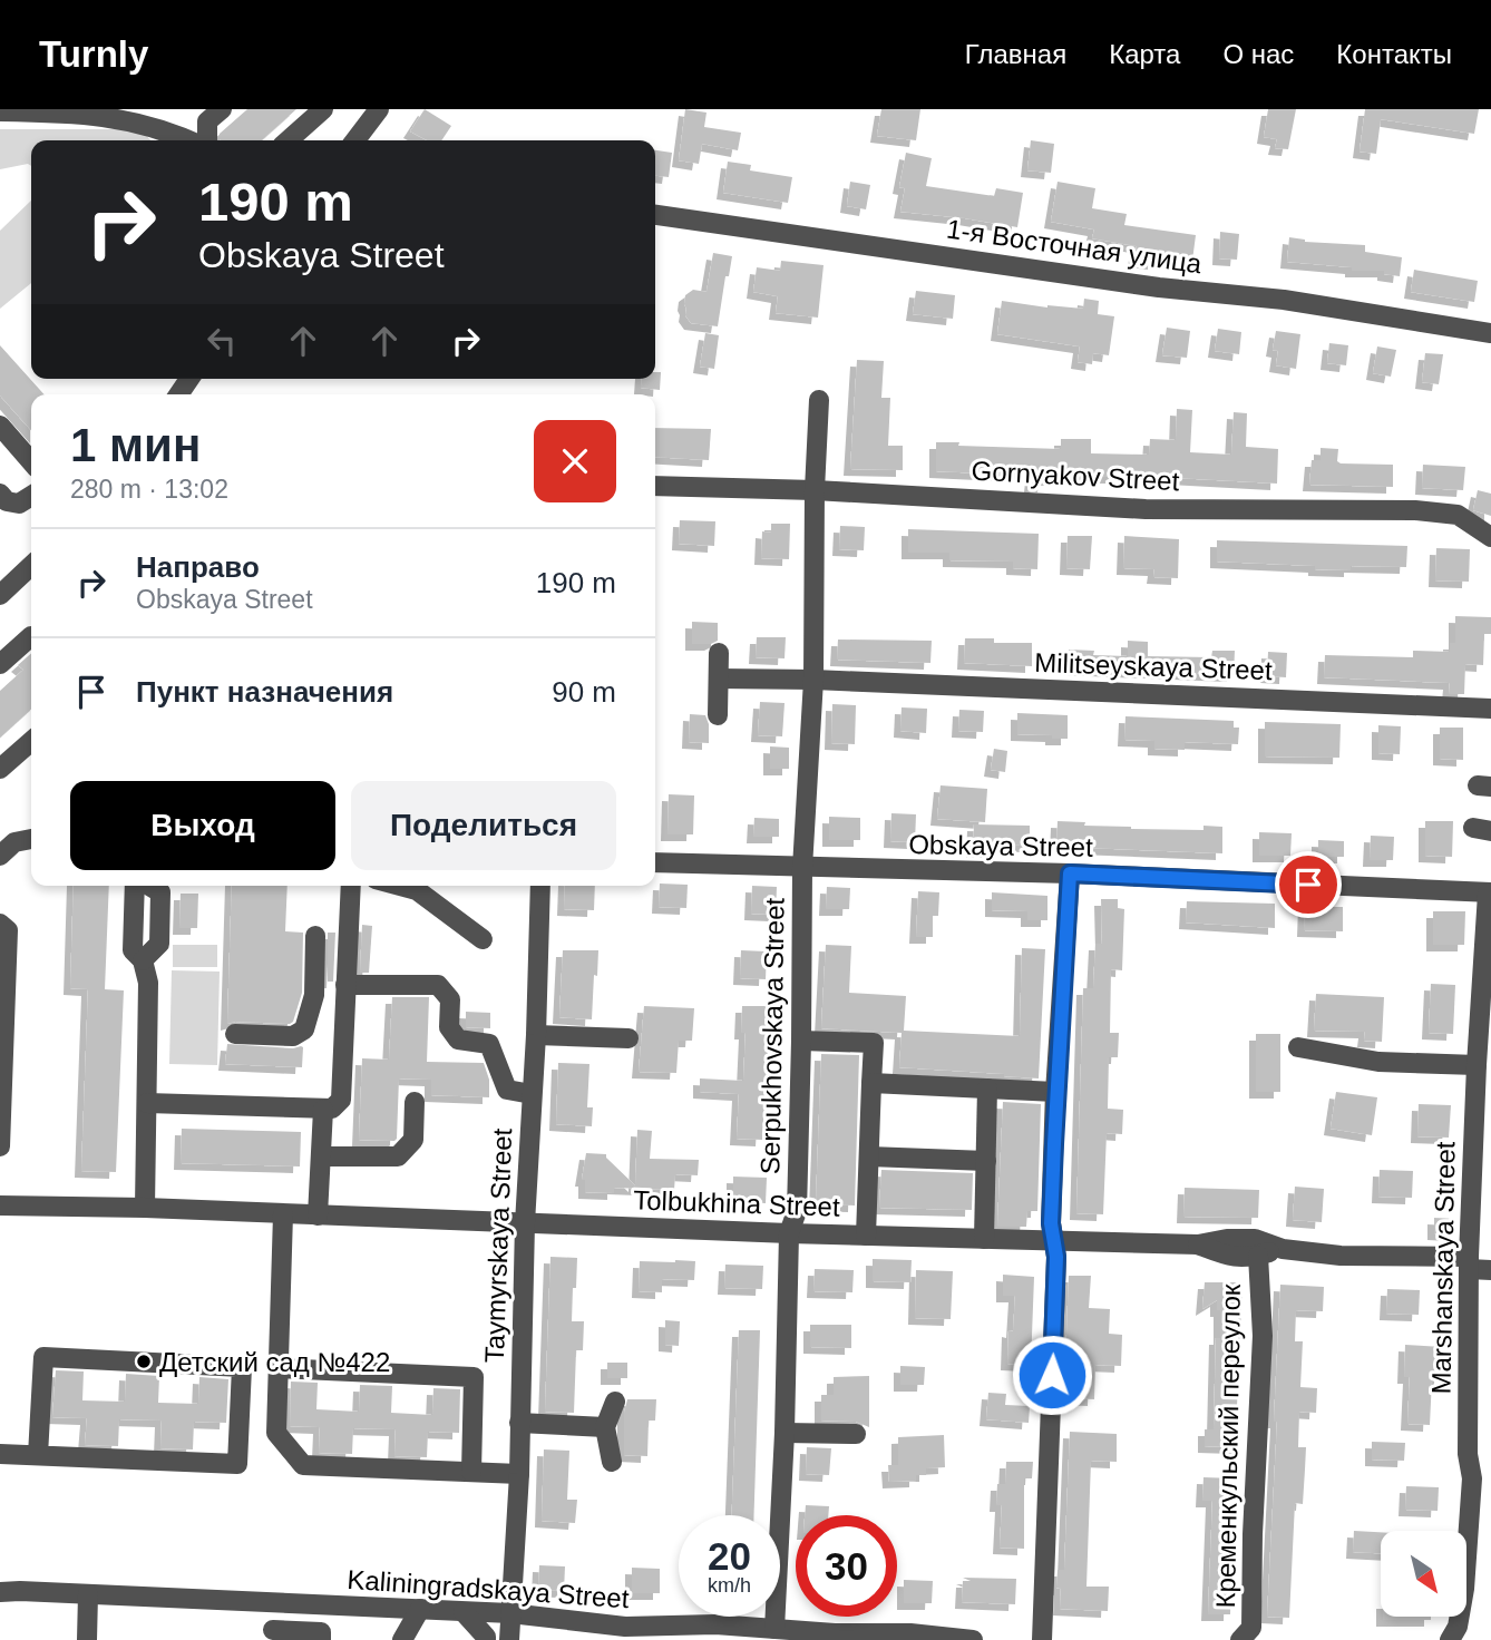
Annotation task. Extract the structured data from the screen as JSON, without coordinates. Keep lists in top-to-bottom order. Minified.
{"streets":{"street":["1-я Восточная улица","Gornyakov Street","Militseyskaya Street","Obskaya Street","Serpukhovskaya Street","Tolbukhina Street","Taymyrskaya Street","Marshanskaya Street","Кременкульский переулок","Kaliningradskaya Street"]},"crossings":[["Gornyakov Street","Serpukhovskaya Street"],["Militseyskaya Street","Serpukhovskaya Street"],["Obskaya Street","Serpukhovskaya Street"],["Obskaya Street","Marshanskaya Street"],["Serpukhovskaya Street","Tolbukhina Street"],["Serpukhovskaya Street","Kaliningradskaya Street"],["Tolbukhina Street","Taymyrskaya Street"],["Tolbukhina Street","Marshanskaya Street"],["Taymyrskaya Street","Kaliningradskaya Street"]],"places":["Детский сад №422"],"north":"bottom right","page":{"header":"Turnly","nav":["Главная","Карта","О нас","Контакты"],"turn":["190 m","Obskaya Street"],"heading":["1 мин","280 m · 13:02"],"list":[{"name":"Направо","note":"Obskaya Street","value":"190 m"},{"name":"Пункт назначения","value":"90 m"}],"buttons":["Выход","Поделиться"],"speed":"20 km/h","limit":"30"}}
